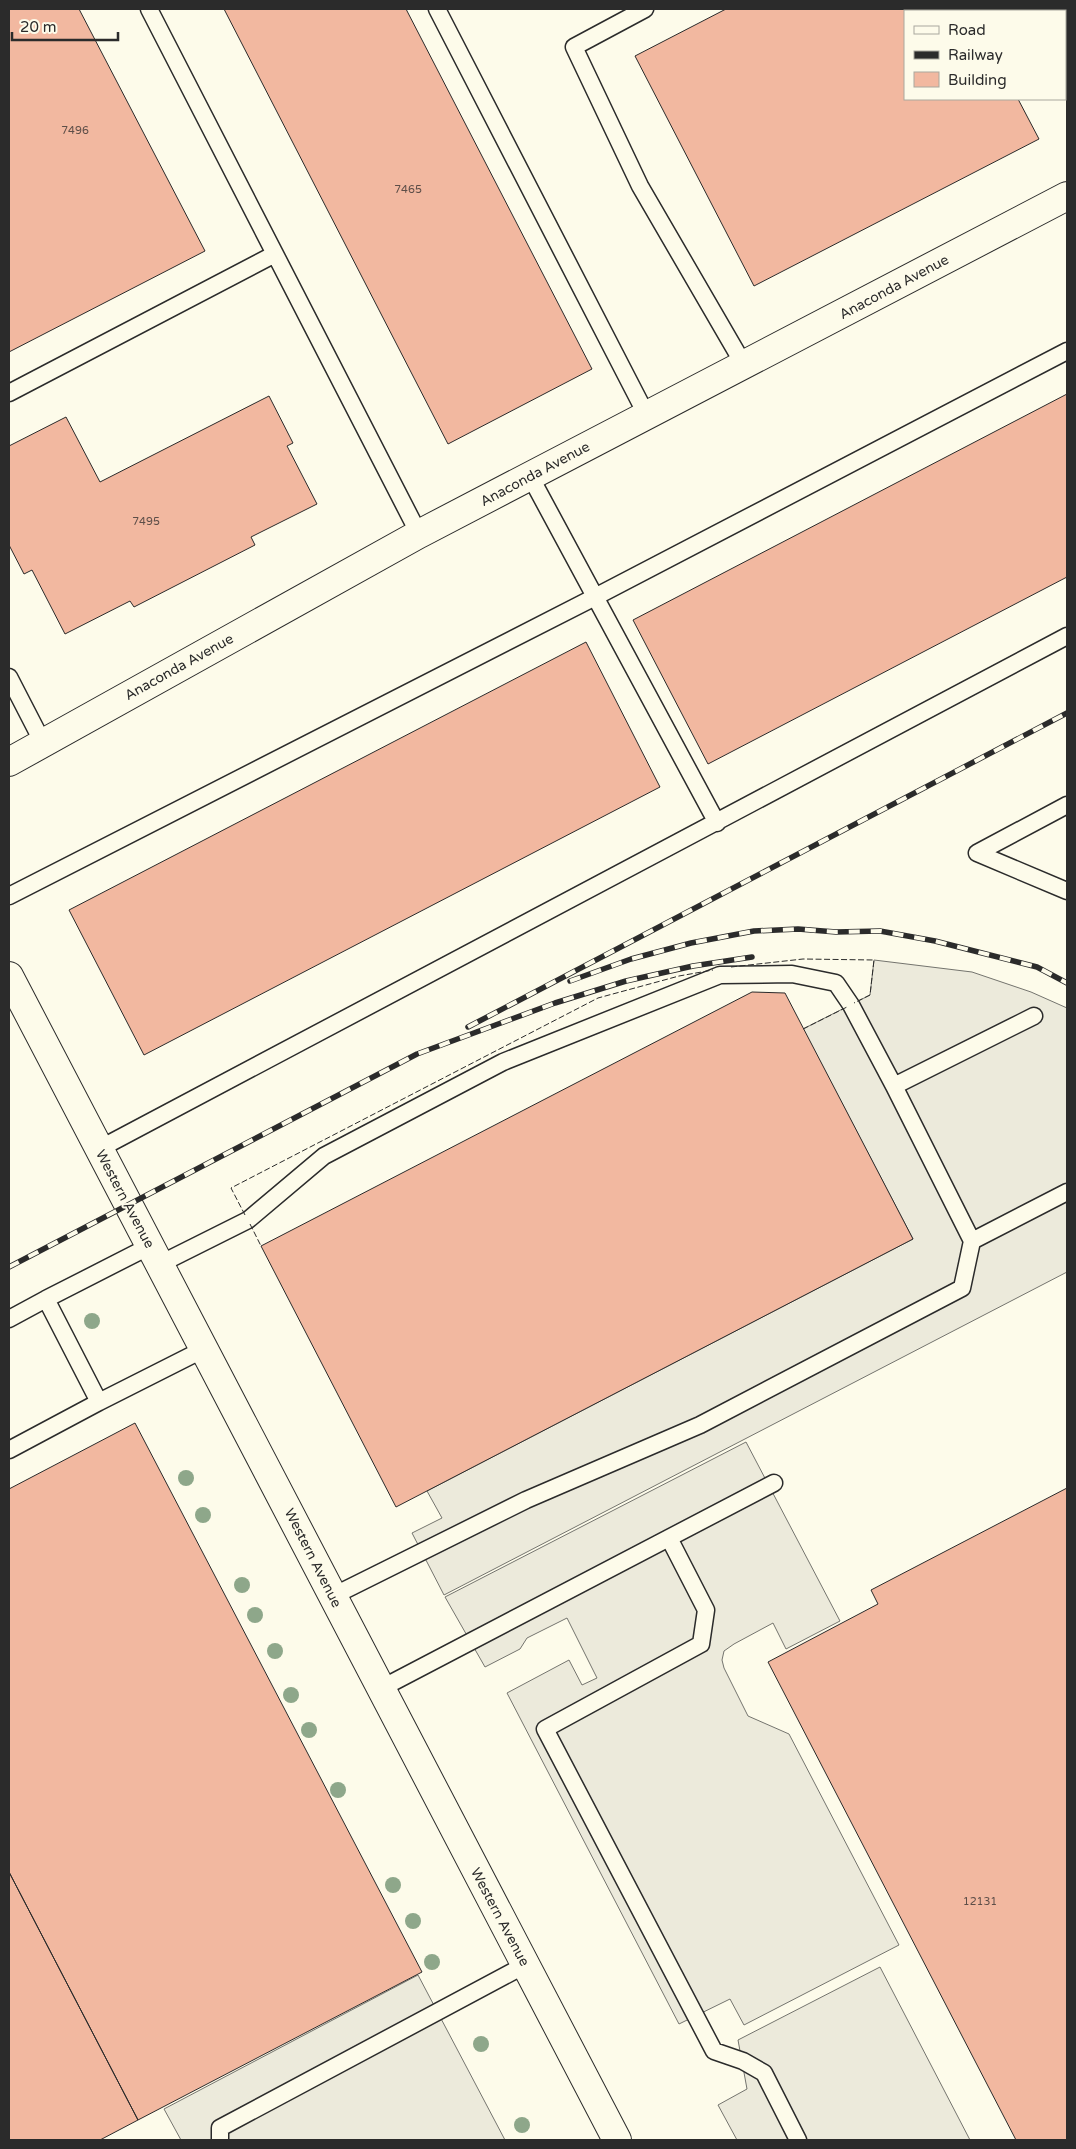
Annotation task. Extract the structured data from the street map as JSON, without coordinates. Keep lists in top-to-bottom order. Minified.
{"streets":{"street":["Anaconda Avenue","Western Avenue"]},"house_numbers":["7496","7465","7495","12131"],"legend":["Road","Railway","Building"],"scale_bar":"20 m"}
